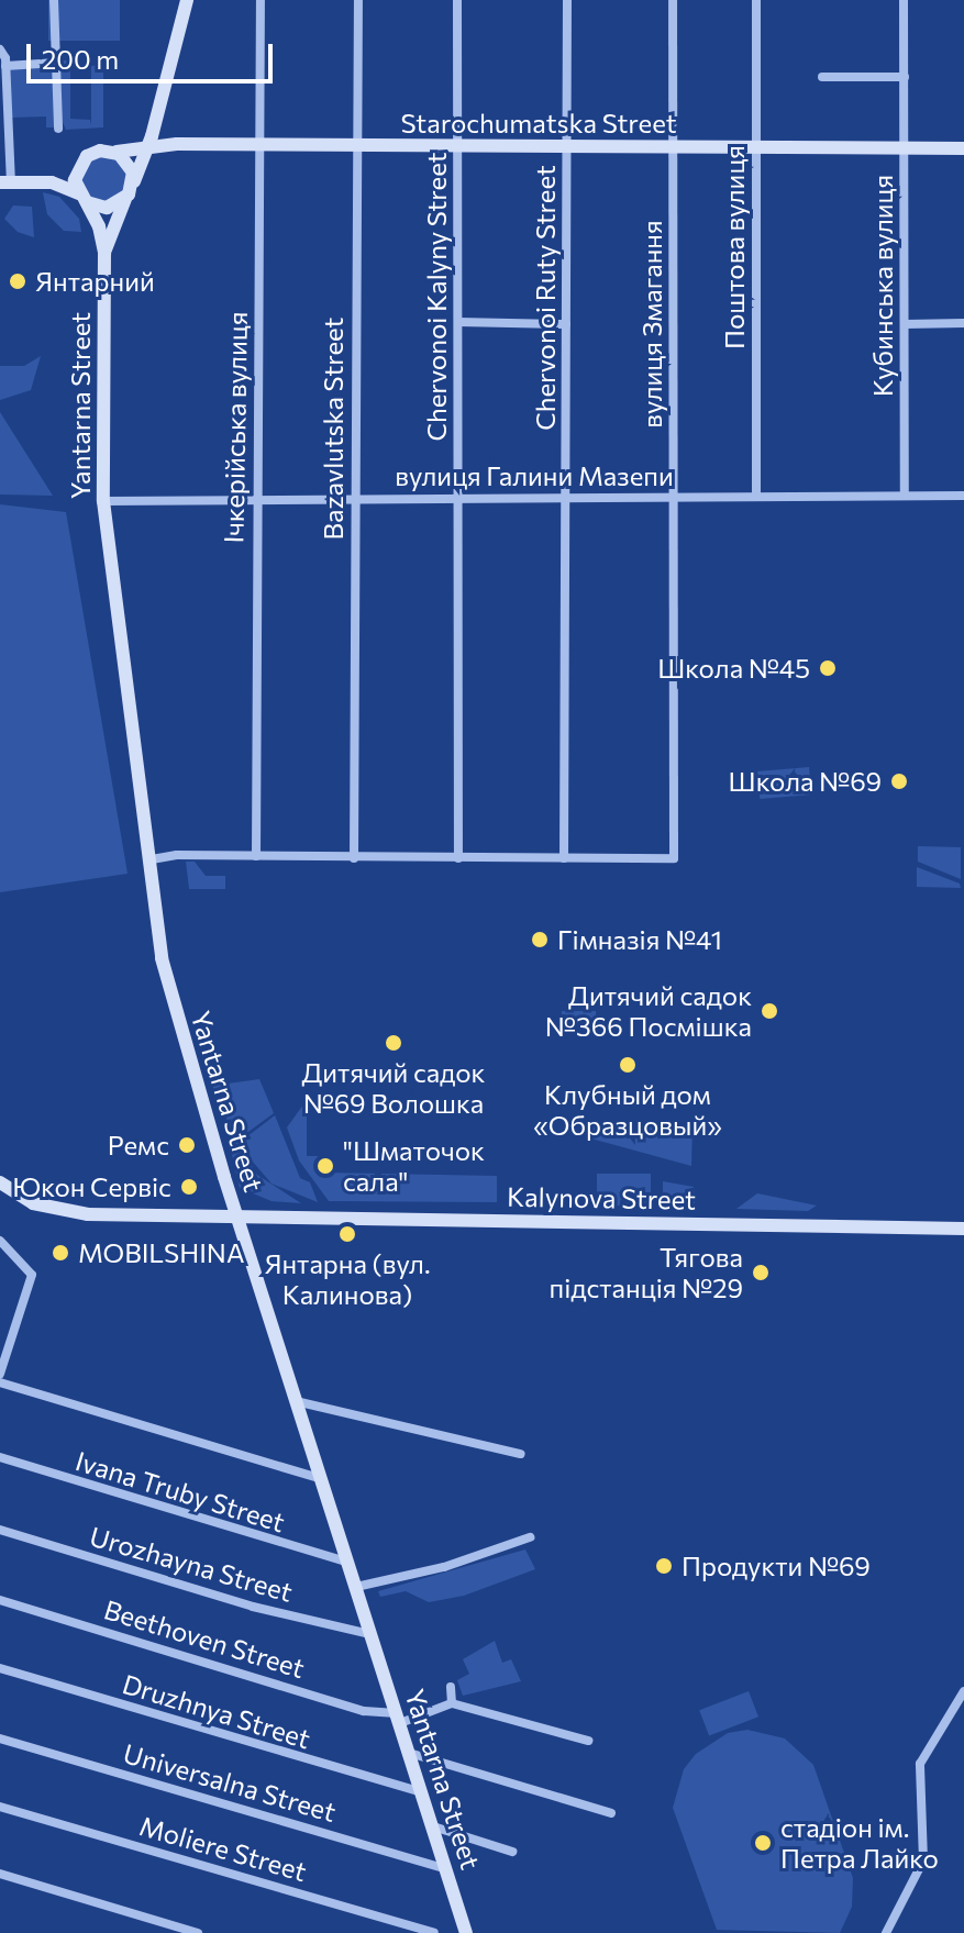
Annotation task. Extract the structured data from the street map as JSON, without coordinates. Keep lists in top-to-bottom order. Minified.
{"streets":{"main road":["Starochumatska Street","Yantarna Street","Kalynova Street"],"street":["Поштова вулиця","Кубинська вулиця","Chervonoi Kalyny Street","Chervonoi Ruty Street","вулиця Змагання","Ічкерійська вулиця","Bazavlutska Street","вулиця Галини Мазепи","Ivana Truby Street","Urozhayna Street","Beethoven Street","Druzhnya Street","Universalna Street","Moliere Street"]},"crossings":[["Starochumatska Street","Поштова вулиця"],["Starochumatska Street","Кубинська вулиця"],["Starochumatska Street","Chervonoi Kalyny Street"],["Starochumatska Street","Chervonoi Ruty Street"],["Starochumatska Street","вулиця Змагання"],["Starochumatska Street","Yantarna Street"],["Starochumatska Street","Ічкерійська вулиця"],["Starochumatska Street","Bazavlutska Street"],["Поштова вулиця","вулиця Галини Мазепи"],["Кубинська вулиця","вулиця Галини Мазепи"],["Chervonoi Kalyny Street","вулиця Галини Мазепи"],["Chervonoi Ruty Street","вулиця Змагання"],["Chervonoi Ruty Street","вулиця Галини Мазепи"],["вулиця Змагання","вулиця Галини Мазепи"],["Yantarna Street","вулиця Галини Мазепи"],["Yantarna Street","Kalynova Street"],["Yantarna Street","Ivana Truby Street"],["Yantarna Street","Urozhayna Street"],["Yantarna Street","Beethoven Street"],["Yantarna Street","Druzhnya Street"],["Yantarna Street","Universalna Street"],["Ічкерійська вулиця","вулиця Галини Мазепи"],["Bazavlutska Street","вулиця Галини Мазепи"]],"places":["Янтарний","Школа №45","Школа №69","Гімназія №41","Дитячий садок №366 Посмішка","Дитячий садок №69 Волошка","Клубный дом «Образцовый»","Ремс","\"Шматочок сала\"","Юкон Сервіс","Янтарна (вул. Калинова)","MOBILSHINA","Тягова пiдстанцiя №29","Продукти №69","стадіон ім. Петра Лайко"],"scale_bar":"200 m"}
